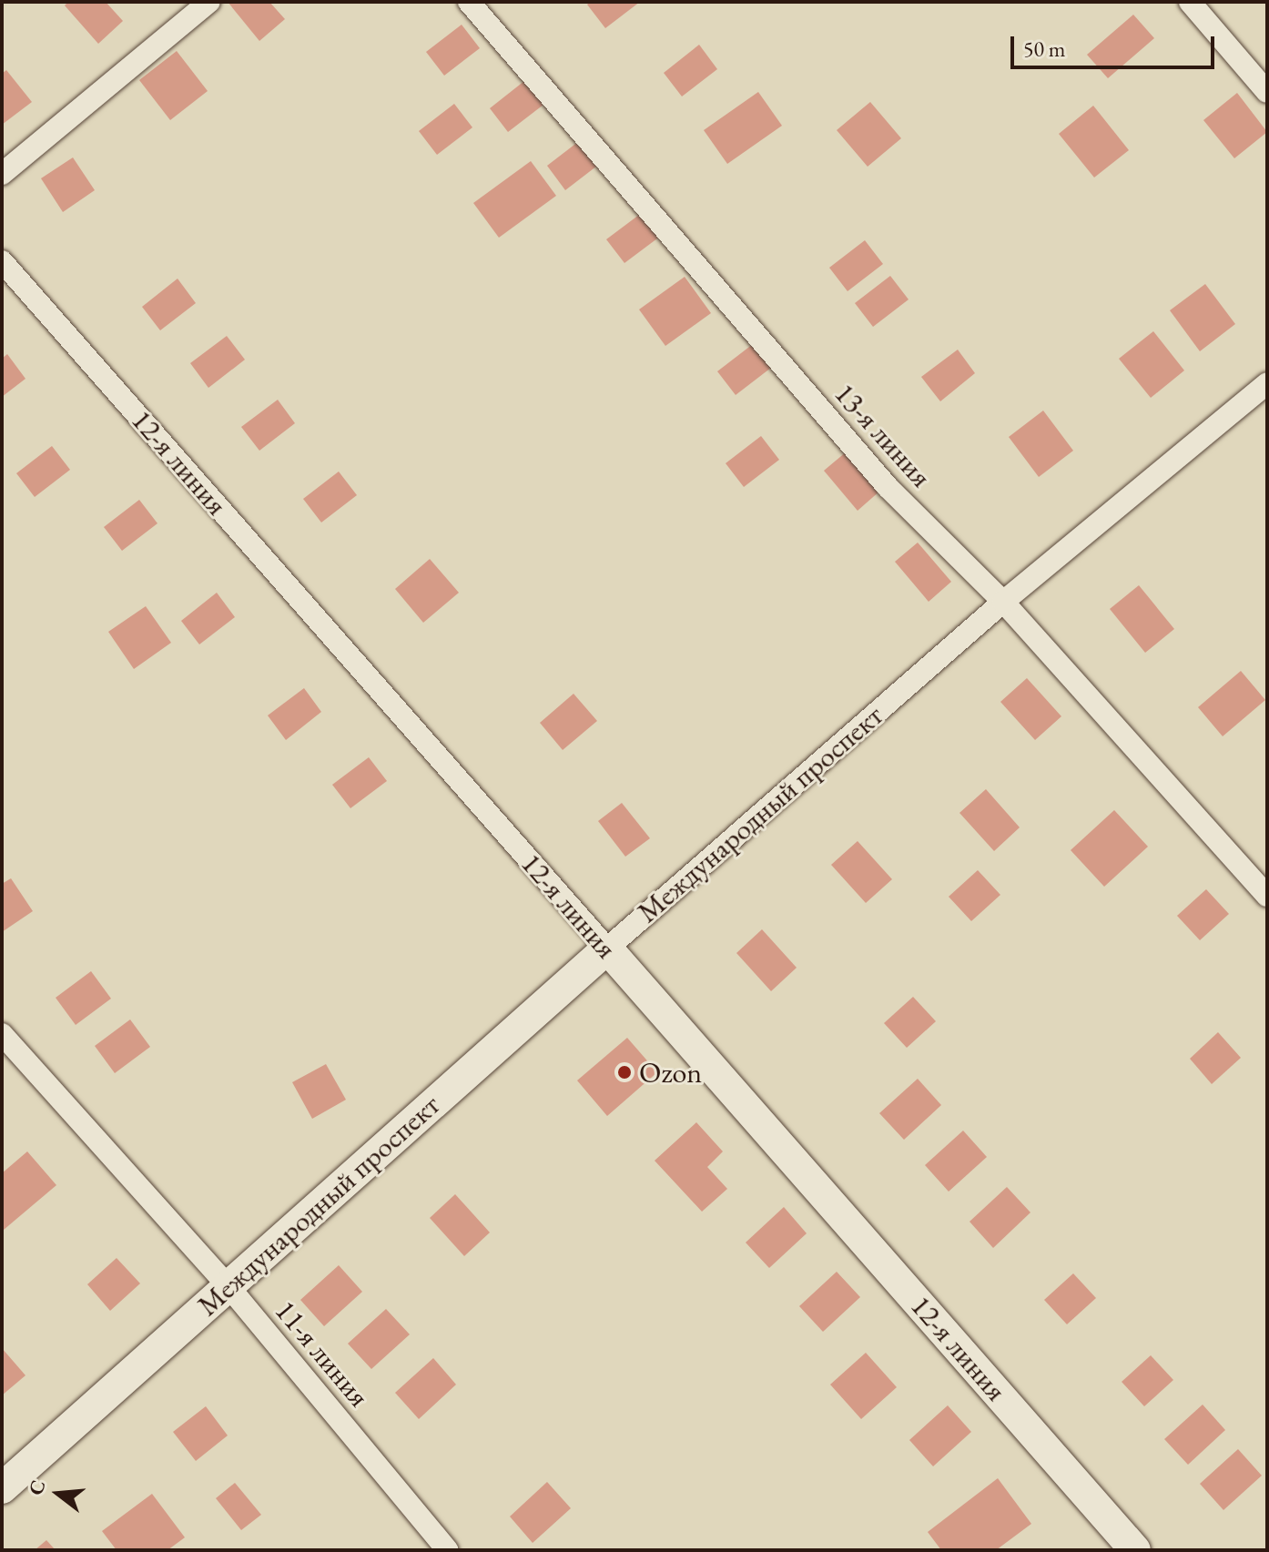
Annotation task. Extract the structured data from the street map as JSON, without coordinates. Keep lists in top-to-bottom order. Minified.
{"streets":{"street":["13-я линия","12-я линия","Международный проспект","11-я линия"]},"crossings":[["13-я линия","Международный проспект"],["12-я линия","Международный проспект"],["Международный проспект","11-я линия"]],"places":["Ozon"],"scale_bar":"50 m","north":"left"}
